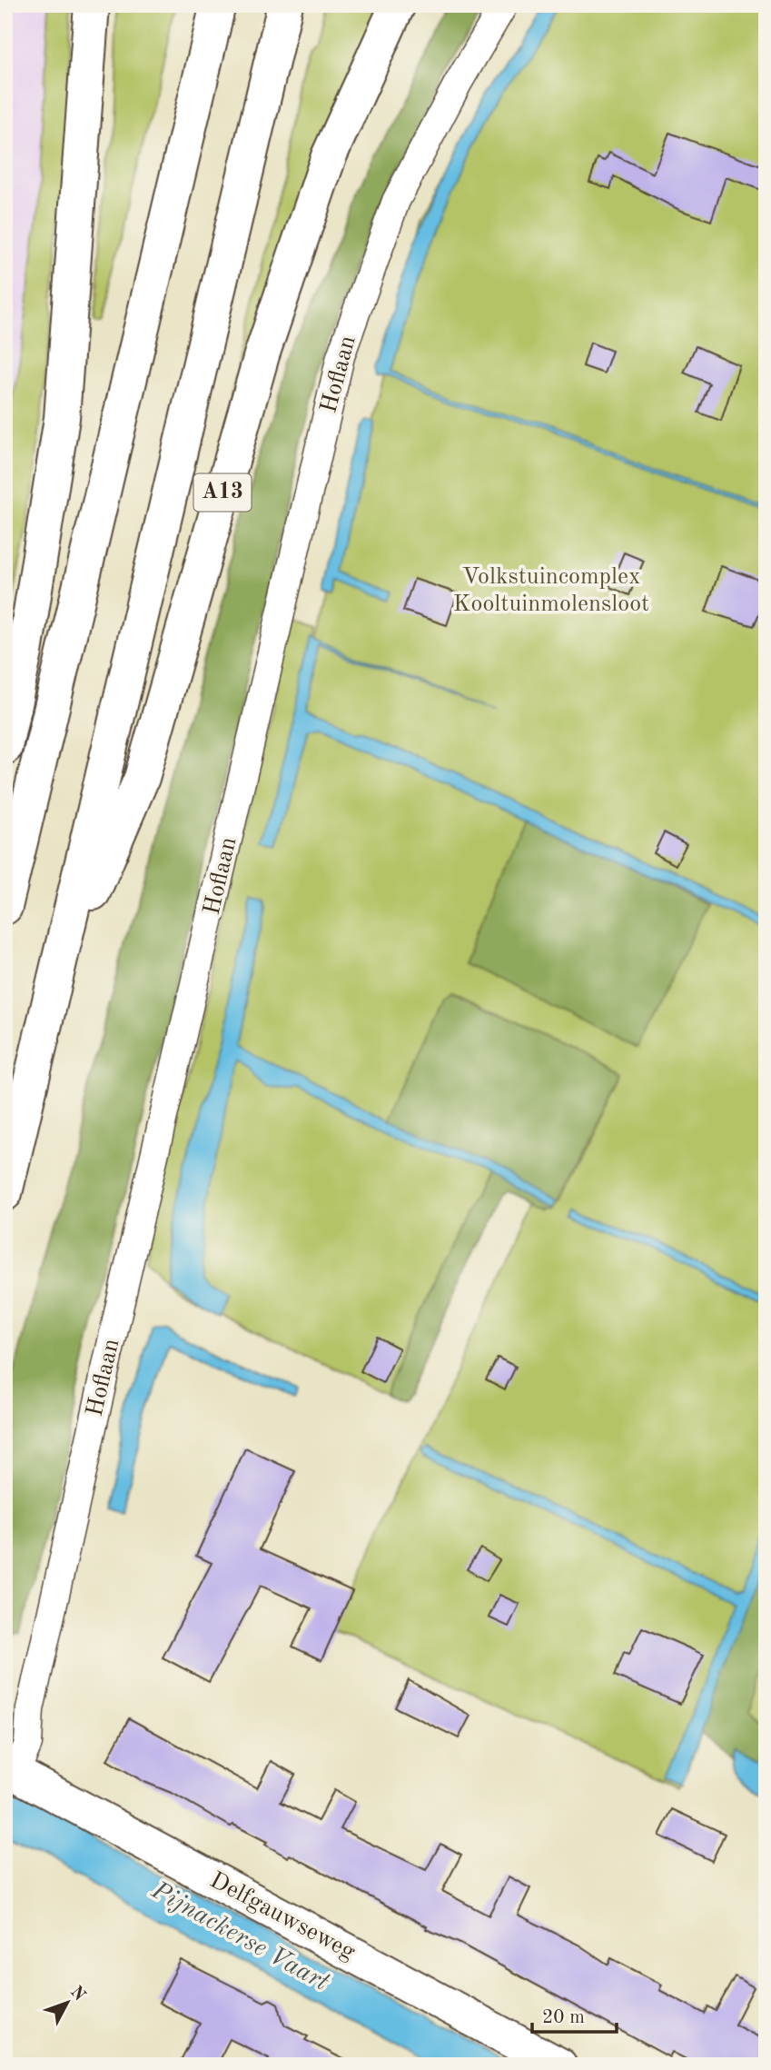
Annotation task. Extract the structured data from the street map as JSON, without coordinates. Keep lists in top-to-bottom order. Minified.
{"streets":{"main road":["A13","Delfgauwseweg"],"street":["Hoflaan"]},"crossings":[["Hoflaan","Delfgauwseweg"]],"water":["Pijnackerse Vaart"],"parks":["Volkstuincomplex Kooltuinmolensloot"],"scale_bar":"20 m","north":"top right"}
